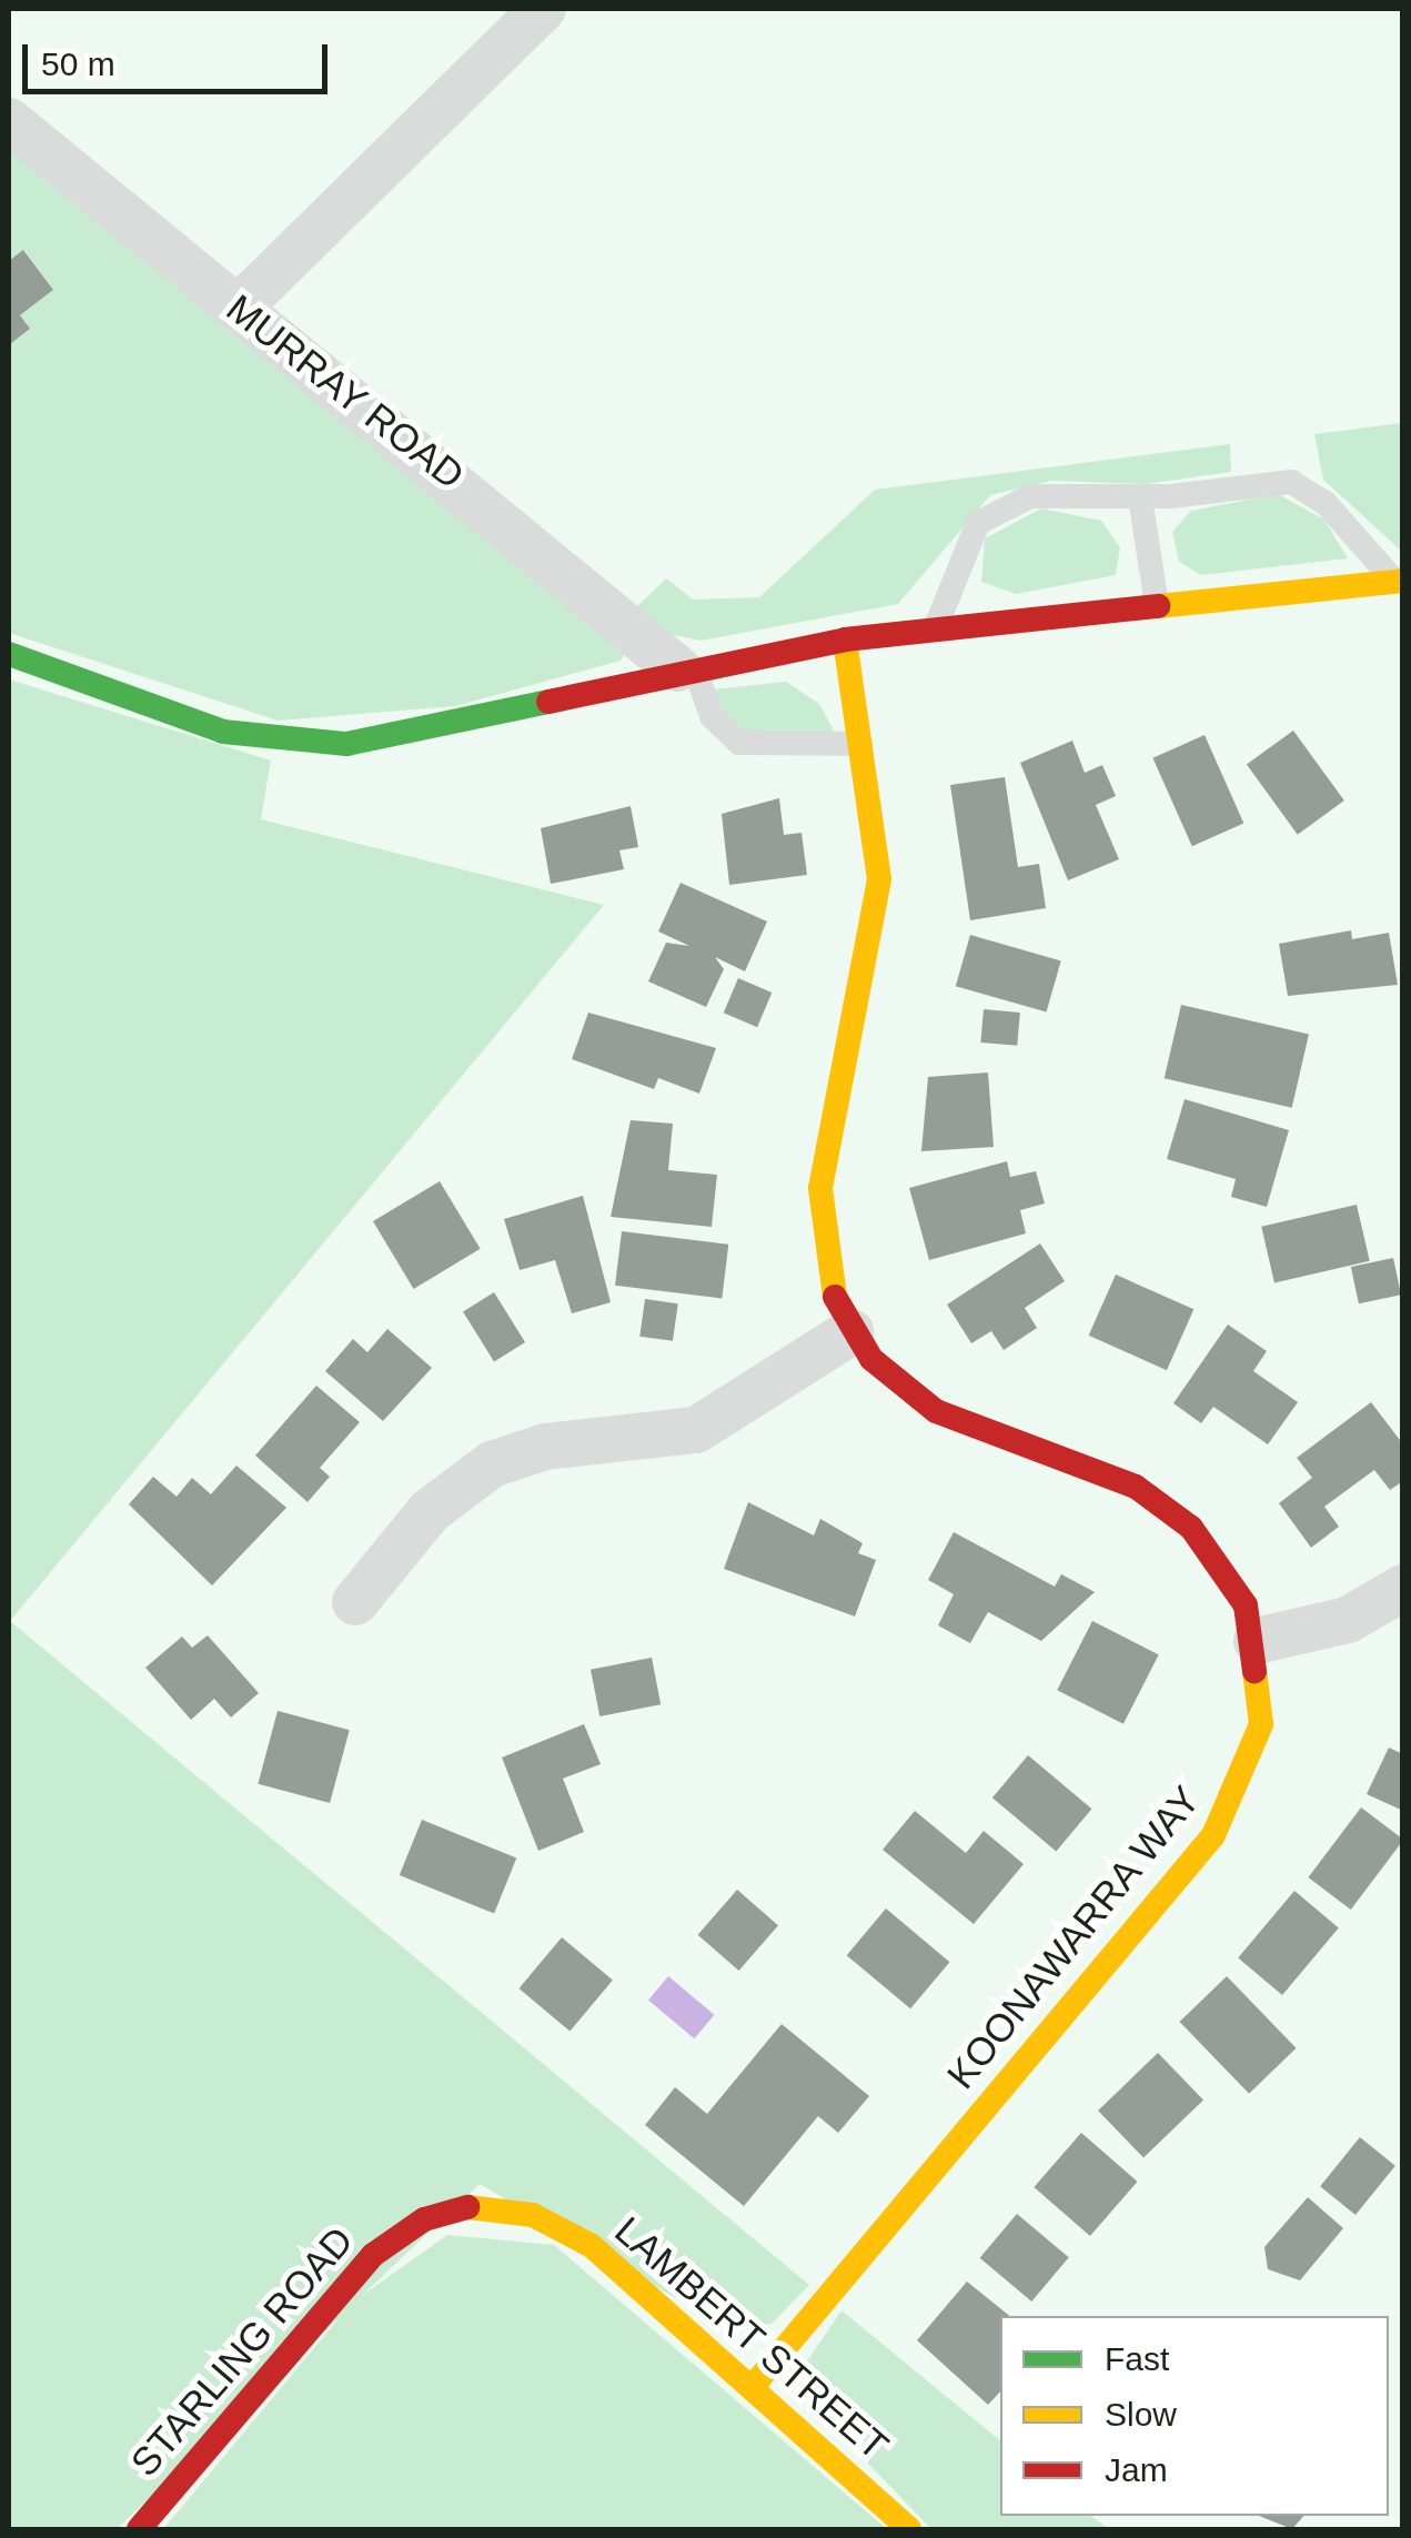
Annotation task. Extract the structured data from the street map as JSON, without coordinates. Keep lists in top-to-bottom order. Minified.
{"streets":{"street":["MURRAY ROAD","KOONAWARRA WAY","LAMBERT STREET","STARLING ROAD"]},"crossings":[["KOONAWARRA WAY","LAMBERT STREET"],["LAMBERT STREET","STARLING ROAD"]],"legend":["Fast","Slow","Jam"],"scale_bar":"50 m"}
